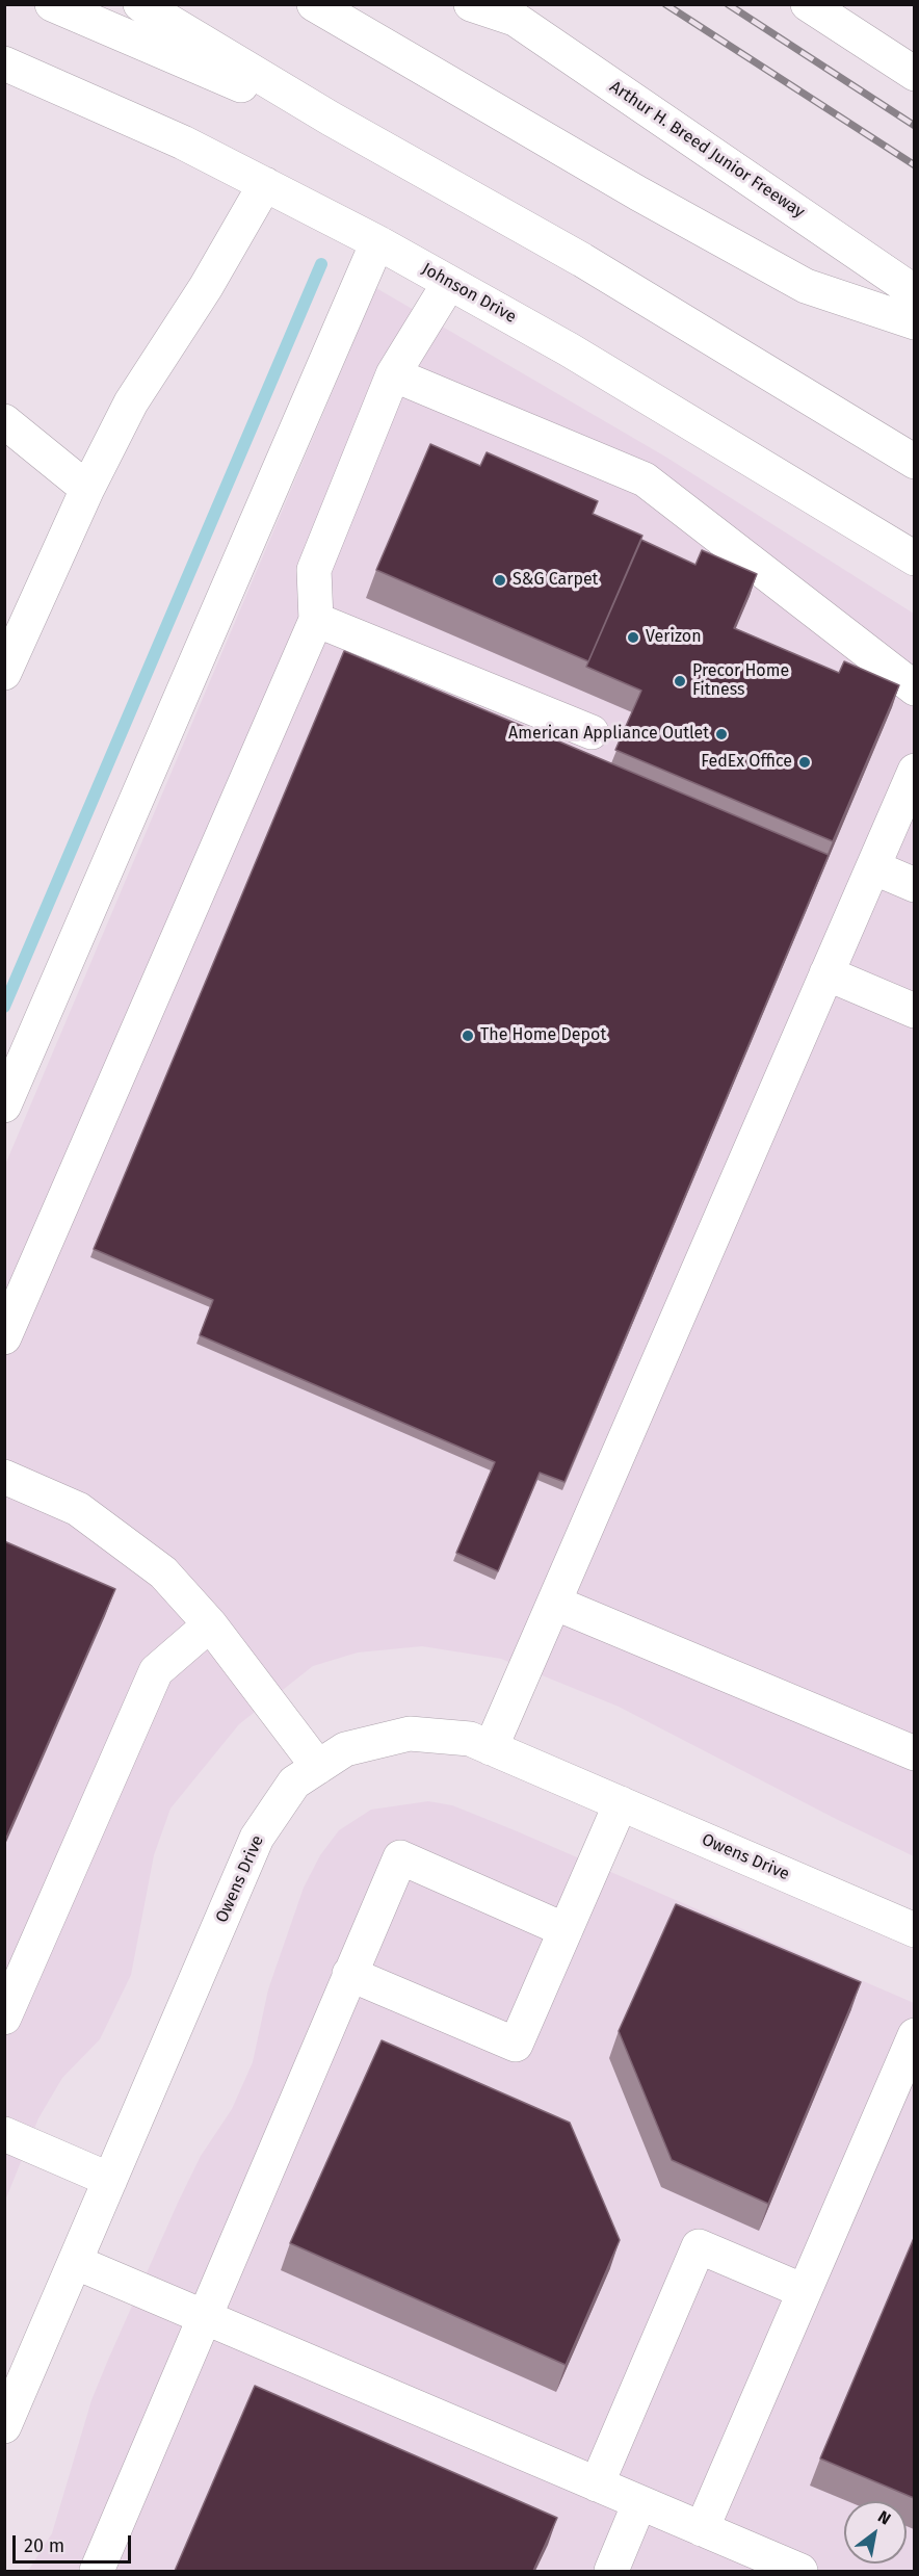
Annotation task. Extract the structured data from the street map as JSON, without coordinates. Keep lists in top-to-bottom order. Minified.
{"streets":{"main road":["Arthur H. Breed Junior Freeway","Johnson Drive","Owens Drive"]},"places":["S&G Carpet","Verizon","Precor Home Fitness","American Appliance Outlet","FedEx Office","The Home Depot"],"scale_bar":"20 m","north":"top right"}
